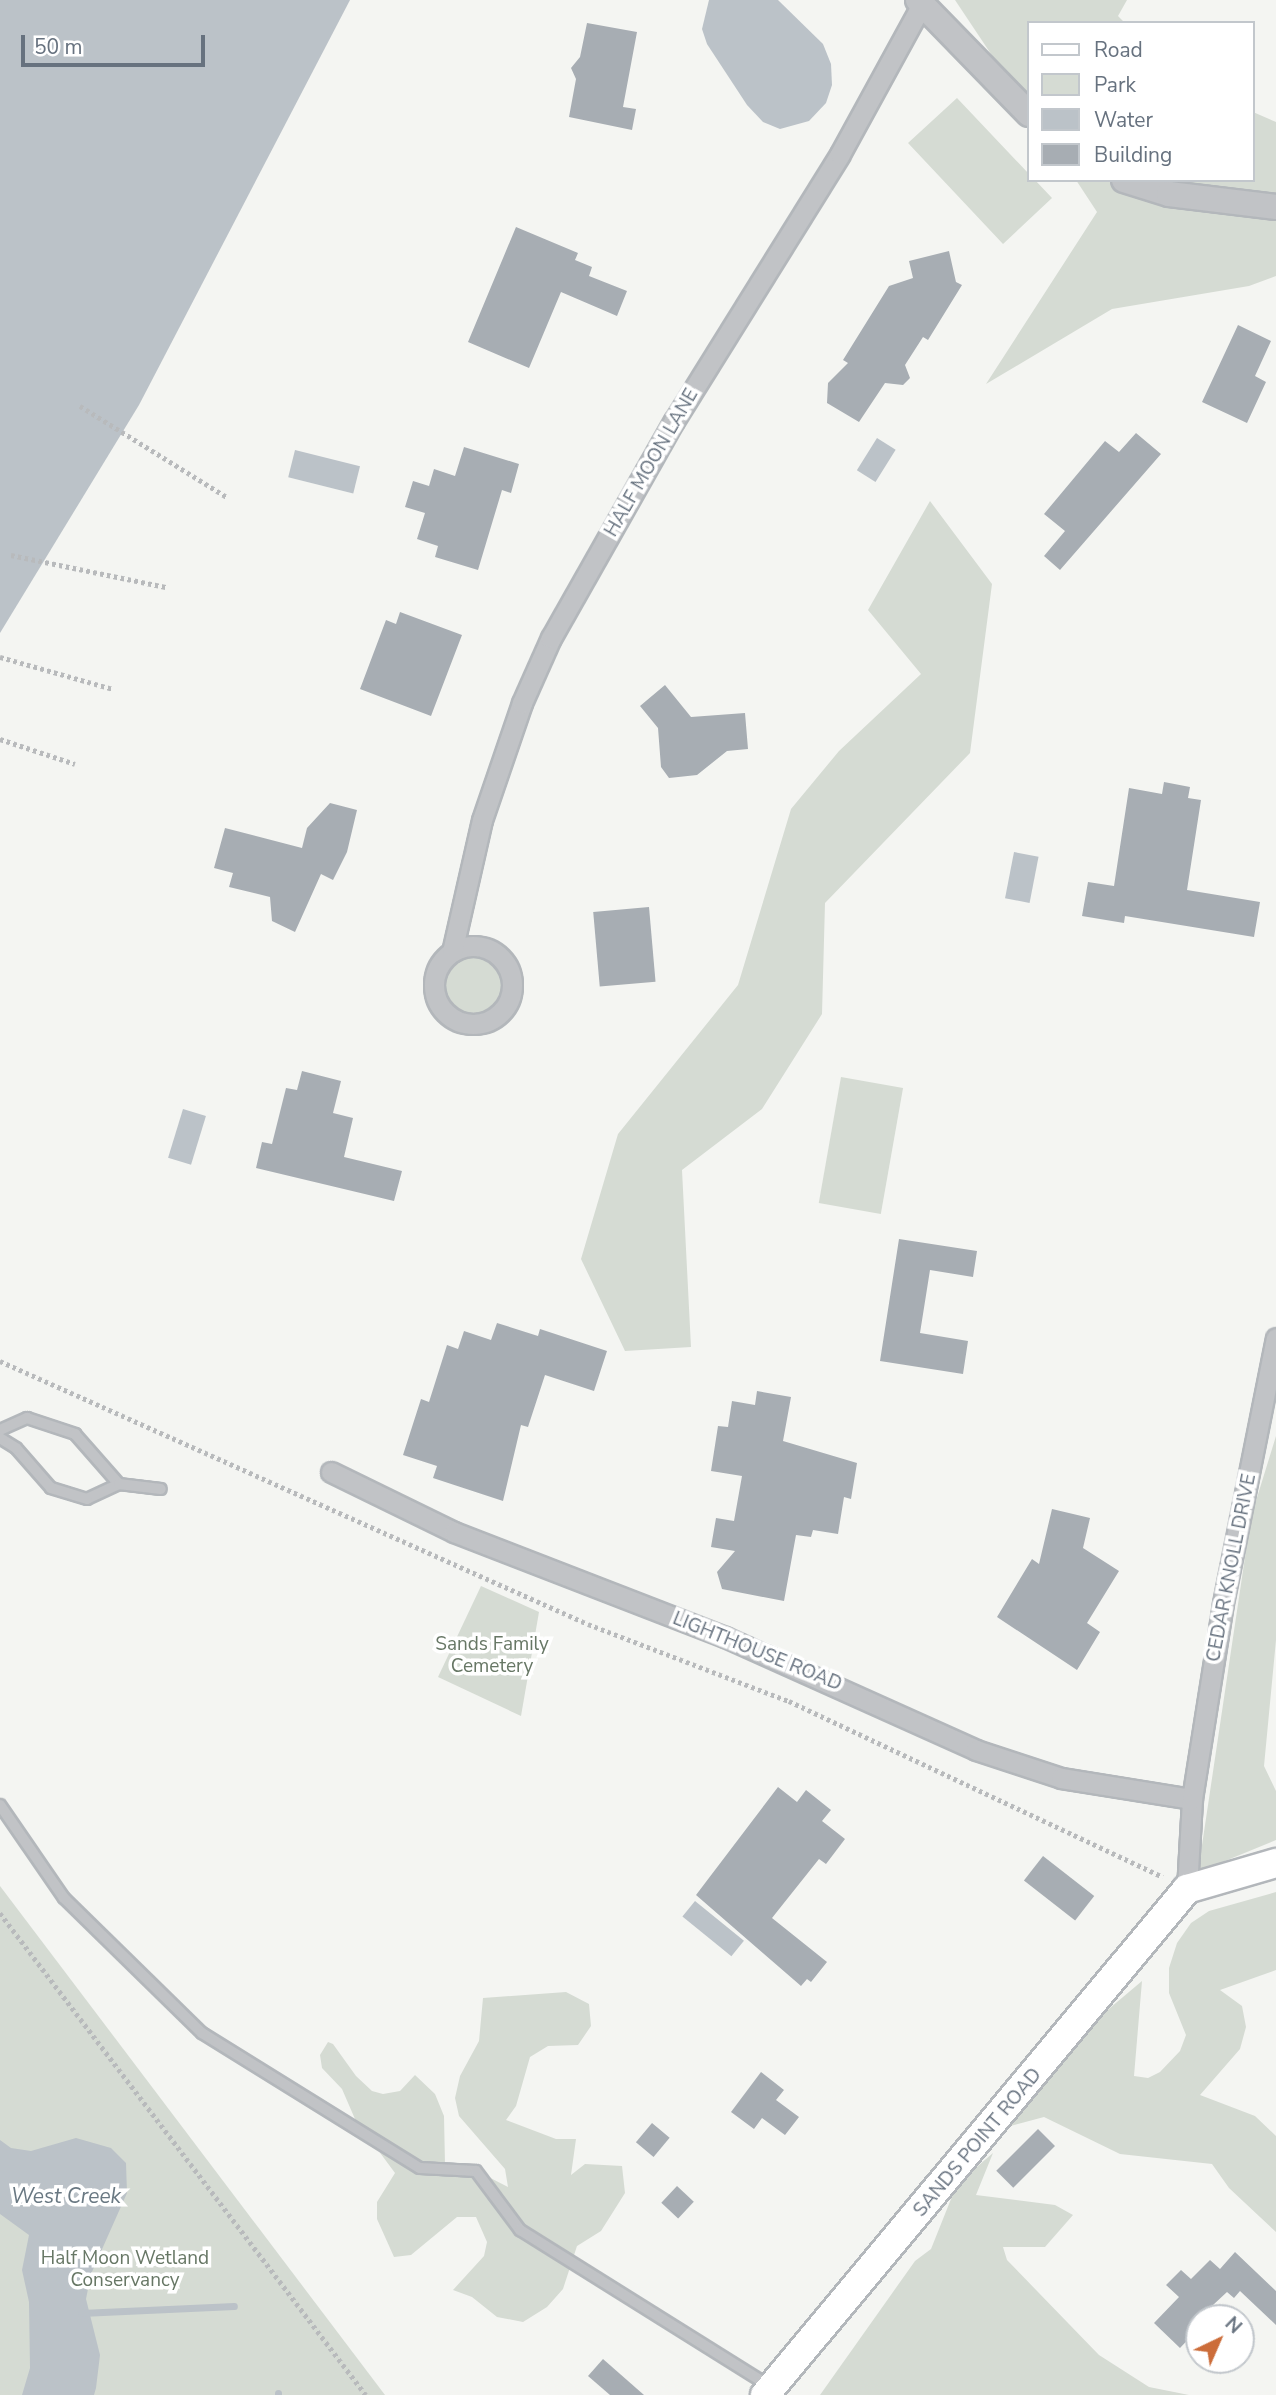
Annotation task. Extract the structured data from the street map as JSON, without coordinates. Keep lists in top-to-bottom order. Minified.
{"streets":{"main road":["SANDS POINT ROAD"],"street":["HALF MOON LANE","CEDAR KNOLL DRIVE","LIGHTHOUSE ROAD"]},"crossings":[["CEDAR KNOLL DRIVE","LIGHTHOUSE ROAD"]],"water":["West Creek"],"parks":["Sands Family Cemetery","Half Moon Wetland Conservancy"],"legend":["Road","Park","Water","Building"],"scale_bar":"50 m","north":"top right"}
